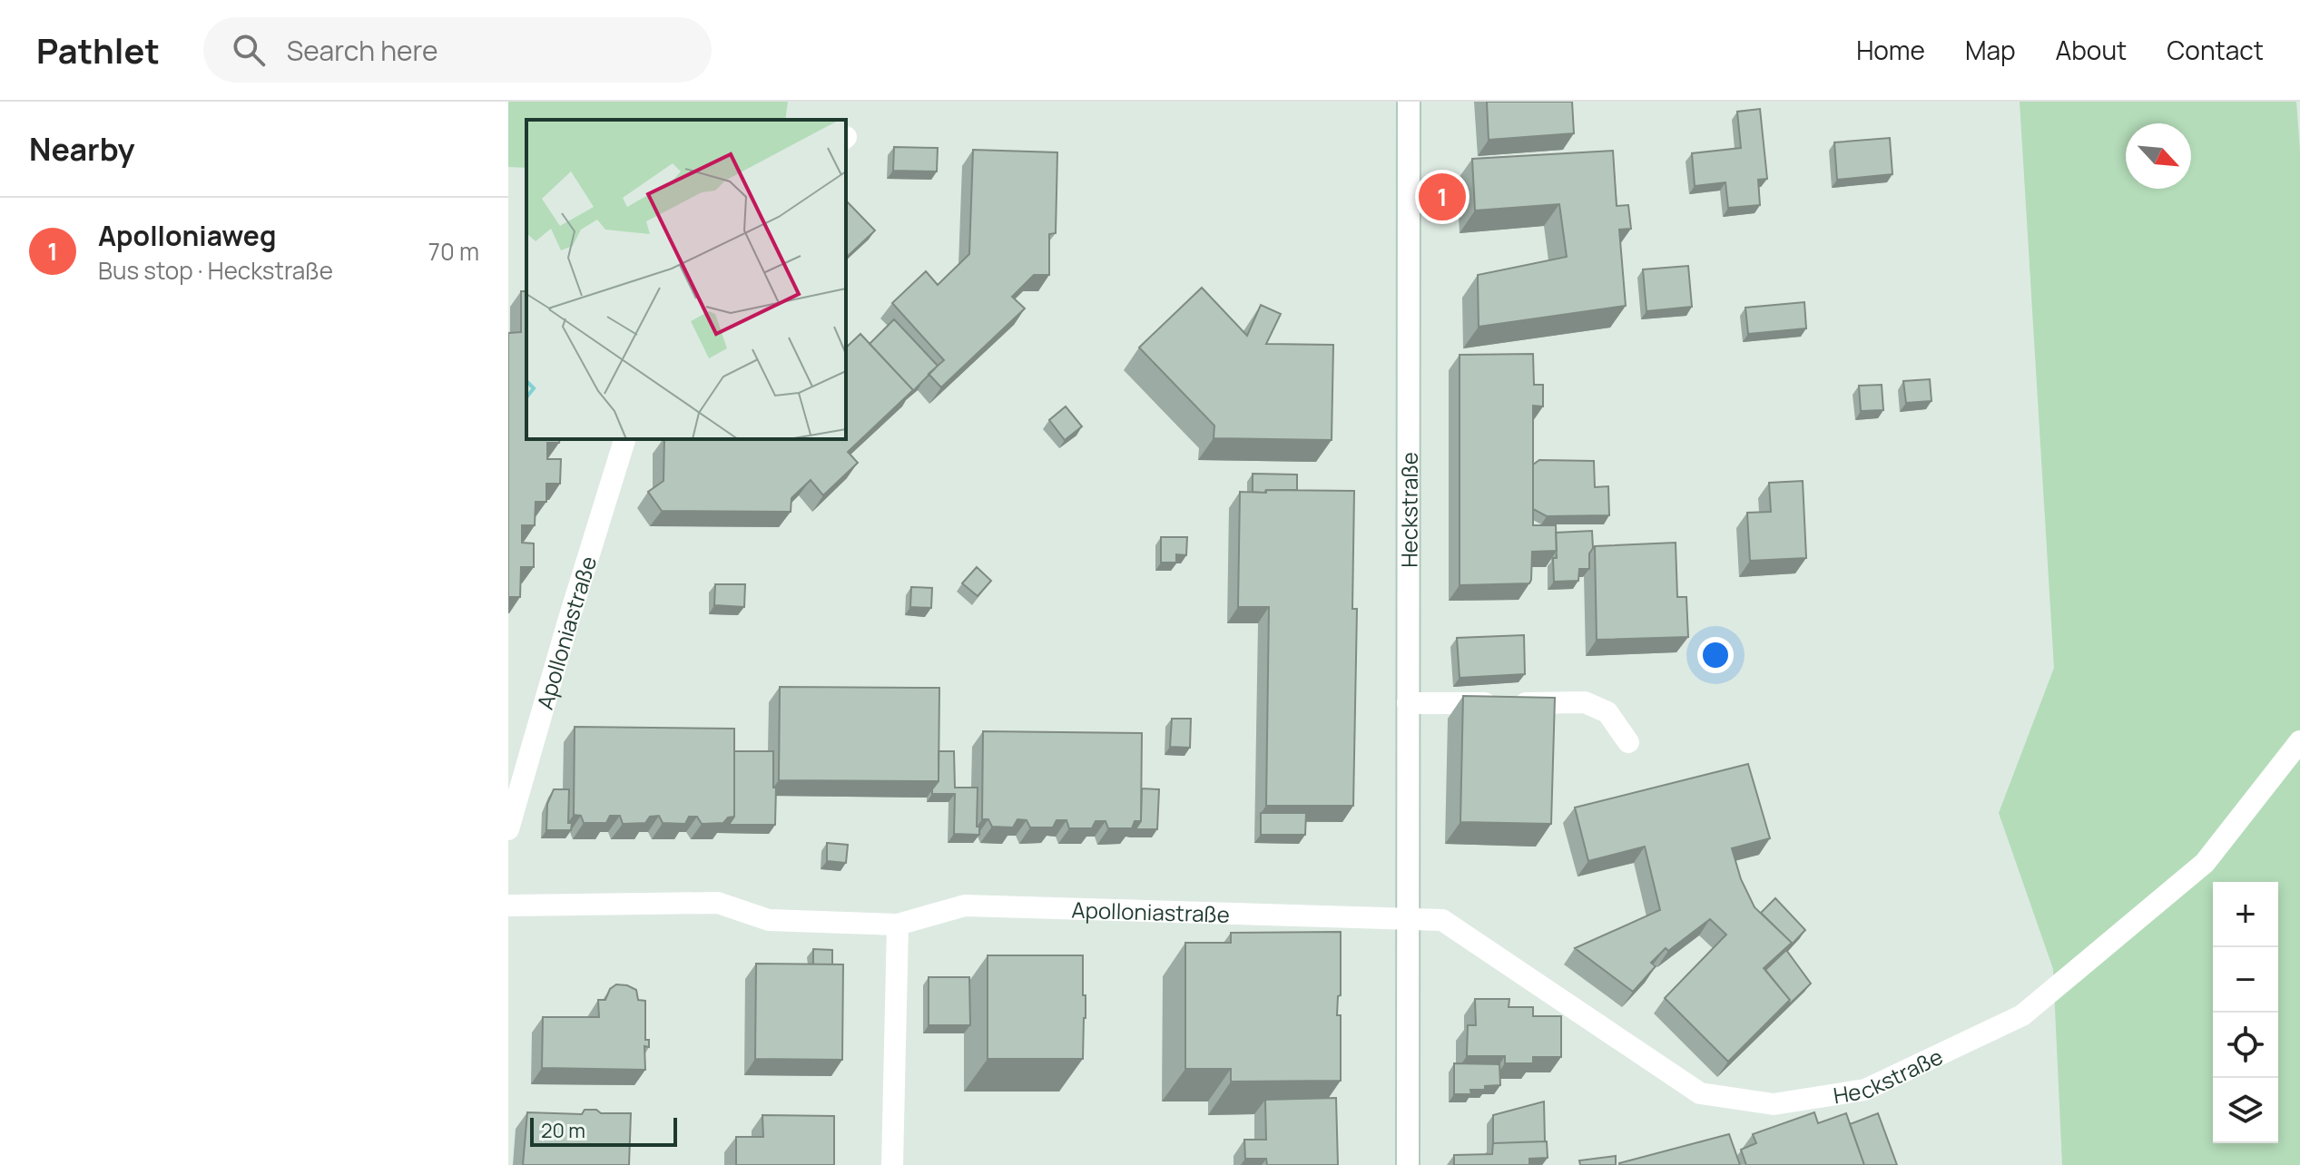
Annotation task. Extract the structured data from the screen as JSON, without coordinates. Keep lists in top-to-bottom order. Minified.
{"streets":{"street":["Heckstraße","Apolloniastraße"]},"crossings":[["Heckstraße","Apolloniastraße"]],"scale_bar":"20 m","north":"bottom right","page":{"header":"Pathlet","search":"Search here","nav":["Home","Map","About","Contact"],"heading":"Nearby","pins":"1","list":[{"mark":"1","name":"Apolloniaweg","note":"Bus stop · Heckstraße","value":"70 m"}],"map_buttons":["+","−"],"scale":"20 m"}}
